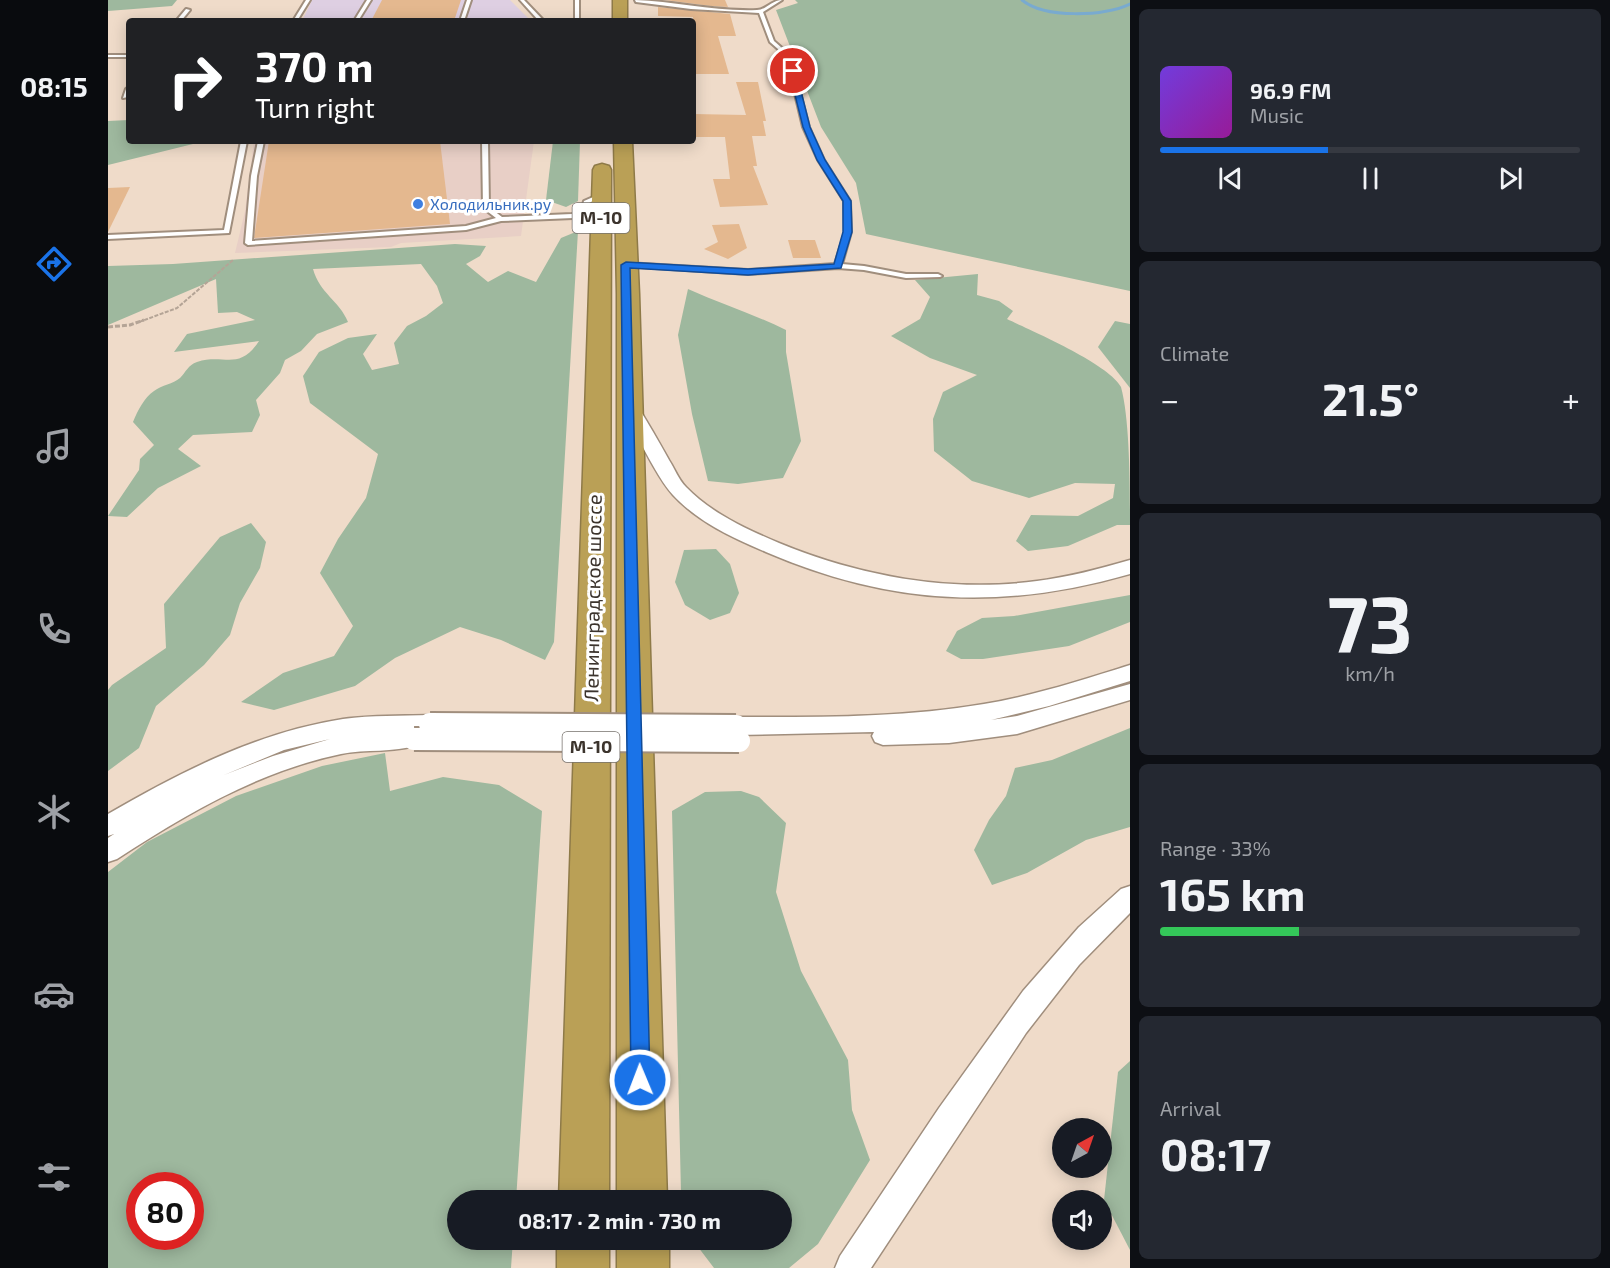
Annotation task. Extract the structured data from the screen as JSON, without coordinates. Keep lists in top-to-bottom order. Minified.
{"streets":{"highway":["М-10","Ленинградское шоссе"]},"places":["Холодильник.ру"],"north":"top right","page":{"tabs":"08:15","turn":["370 m","Turn right"],"song":["96.9 FM","Music"],"tile":["Climate",["73","km/h"],["Range · 33%","165 km"],["Arrival","08:17"]],"heat":["−","21.5°","+"],"limit":"80","trip":"08:17 · 2 min · 730 m"}}
